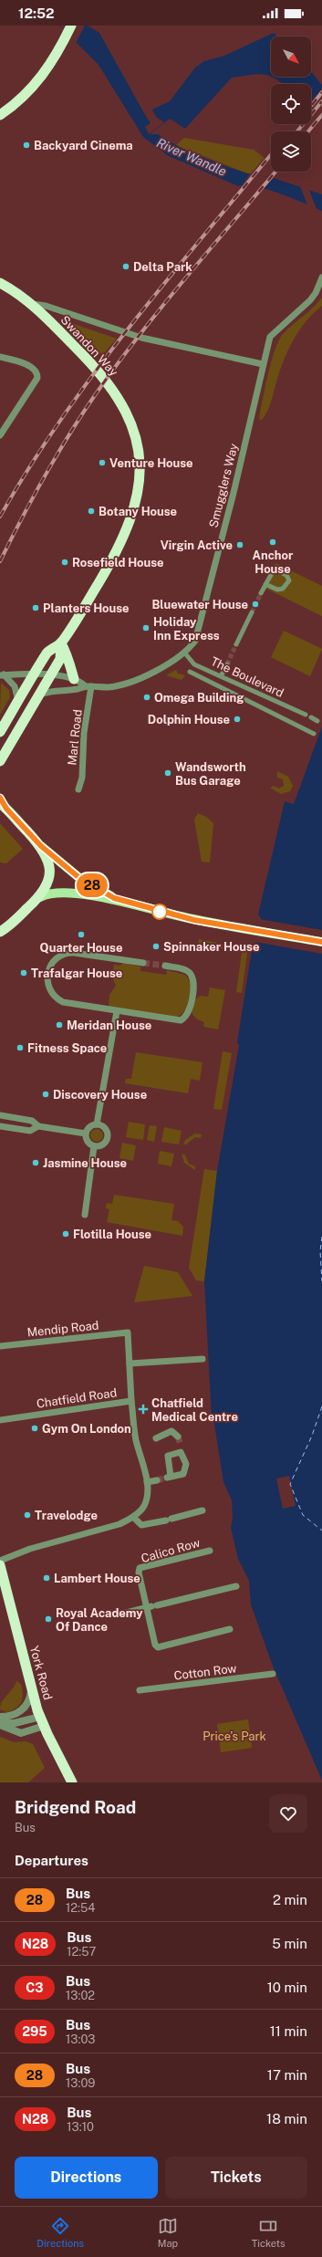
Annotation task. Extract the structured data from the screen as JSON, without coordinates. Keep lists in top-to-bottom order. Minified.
{"streets":{"highway":["Swandon Way","York Road"],"street":["Smugglers Way","The Boulevard","Marl Road","Mendip Road","Chatfield Road","Calico Row","Cotton Row"]},"crossings":[["Swandon Way","Smugglers Way"],["Smugglers Way","The Boulevard"],["Smugglers Way","Marl Road"],["Mendip Road","Chatfield Road"]],"water":["River Wandle"],"parks":["Price's Park"],"places":{"other":["Backyard Cinema","Delta Park","Venture House","Botany House","Anchor House","Virgin Active","Rosefield House","Bluewater House","Planters House","Holiday Inn Express","Omega Building","Dolphin House","Wandsworth Bus Garage","Quarter House","Spinnaker House","Trafalgar House","Meridan House","Fitness Space","Discovery House","Jasmine House","Flotilla House","Gym On London","Travelodge","Lambert House","Royal Academy Of Dance"],"health":["Chatfield Medical Centre"]},"lines":["bus line 28"],"north":"bottom right","page":{"status":"12:52","on_map":"28","heading":[["Bridgend Road","Bus"],"Departures"],"list":[{"mark":"28","name":"Bus","note":"12:54","value":"2 min"},{"mark":"N28","name":"Bus","note":"12:57","value":"5 min"},{"mark":"C3","name":"Bus","note":"13:02","value":"10 min"},{"mark":"295","name":"Bus","note":"13:03","value":"11 min"},{"mark":"28","name":"Bus","note":"13:09","value":"17 min"},{"mark":"N28","name":"Bus","note":"13:10","value":"18 min"}],"buttons":["Directions","Tickets"],"tabs":["Directions","Map","Tickets"]}}
